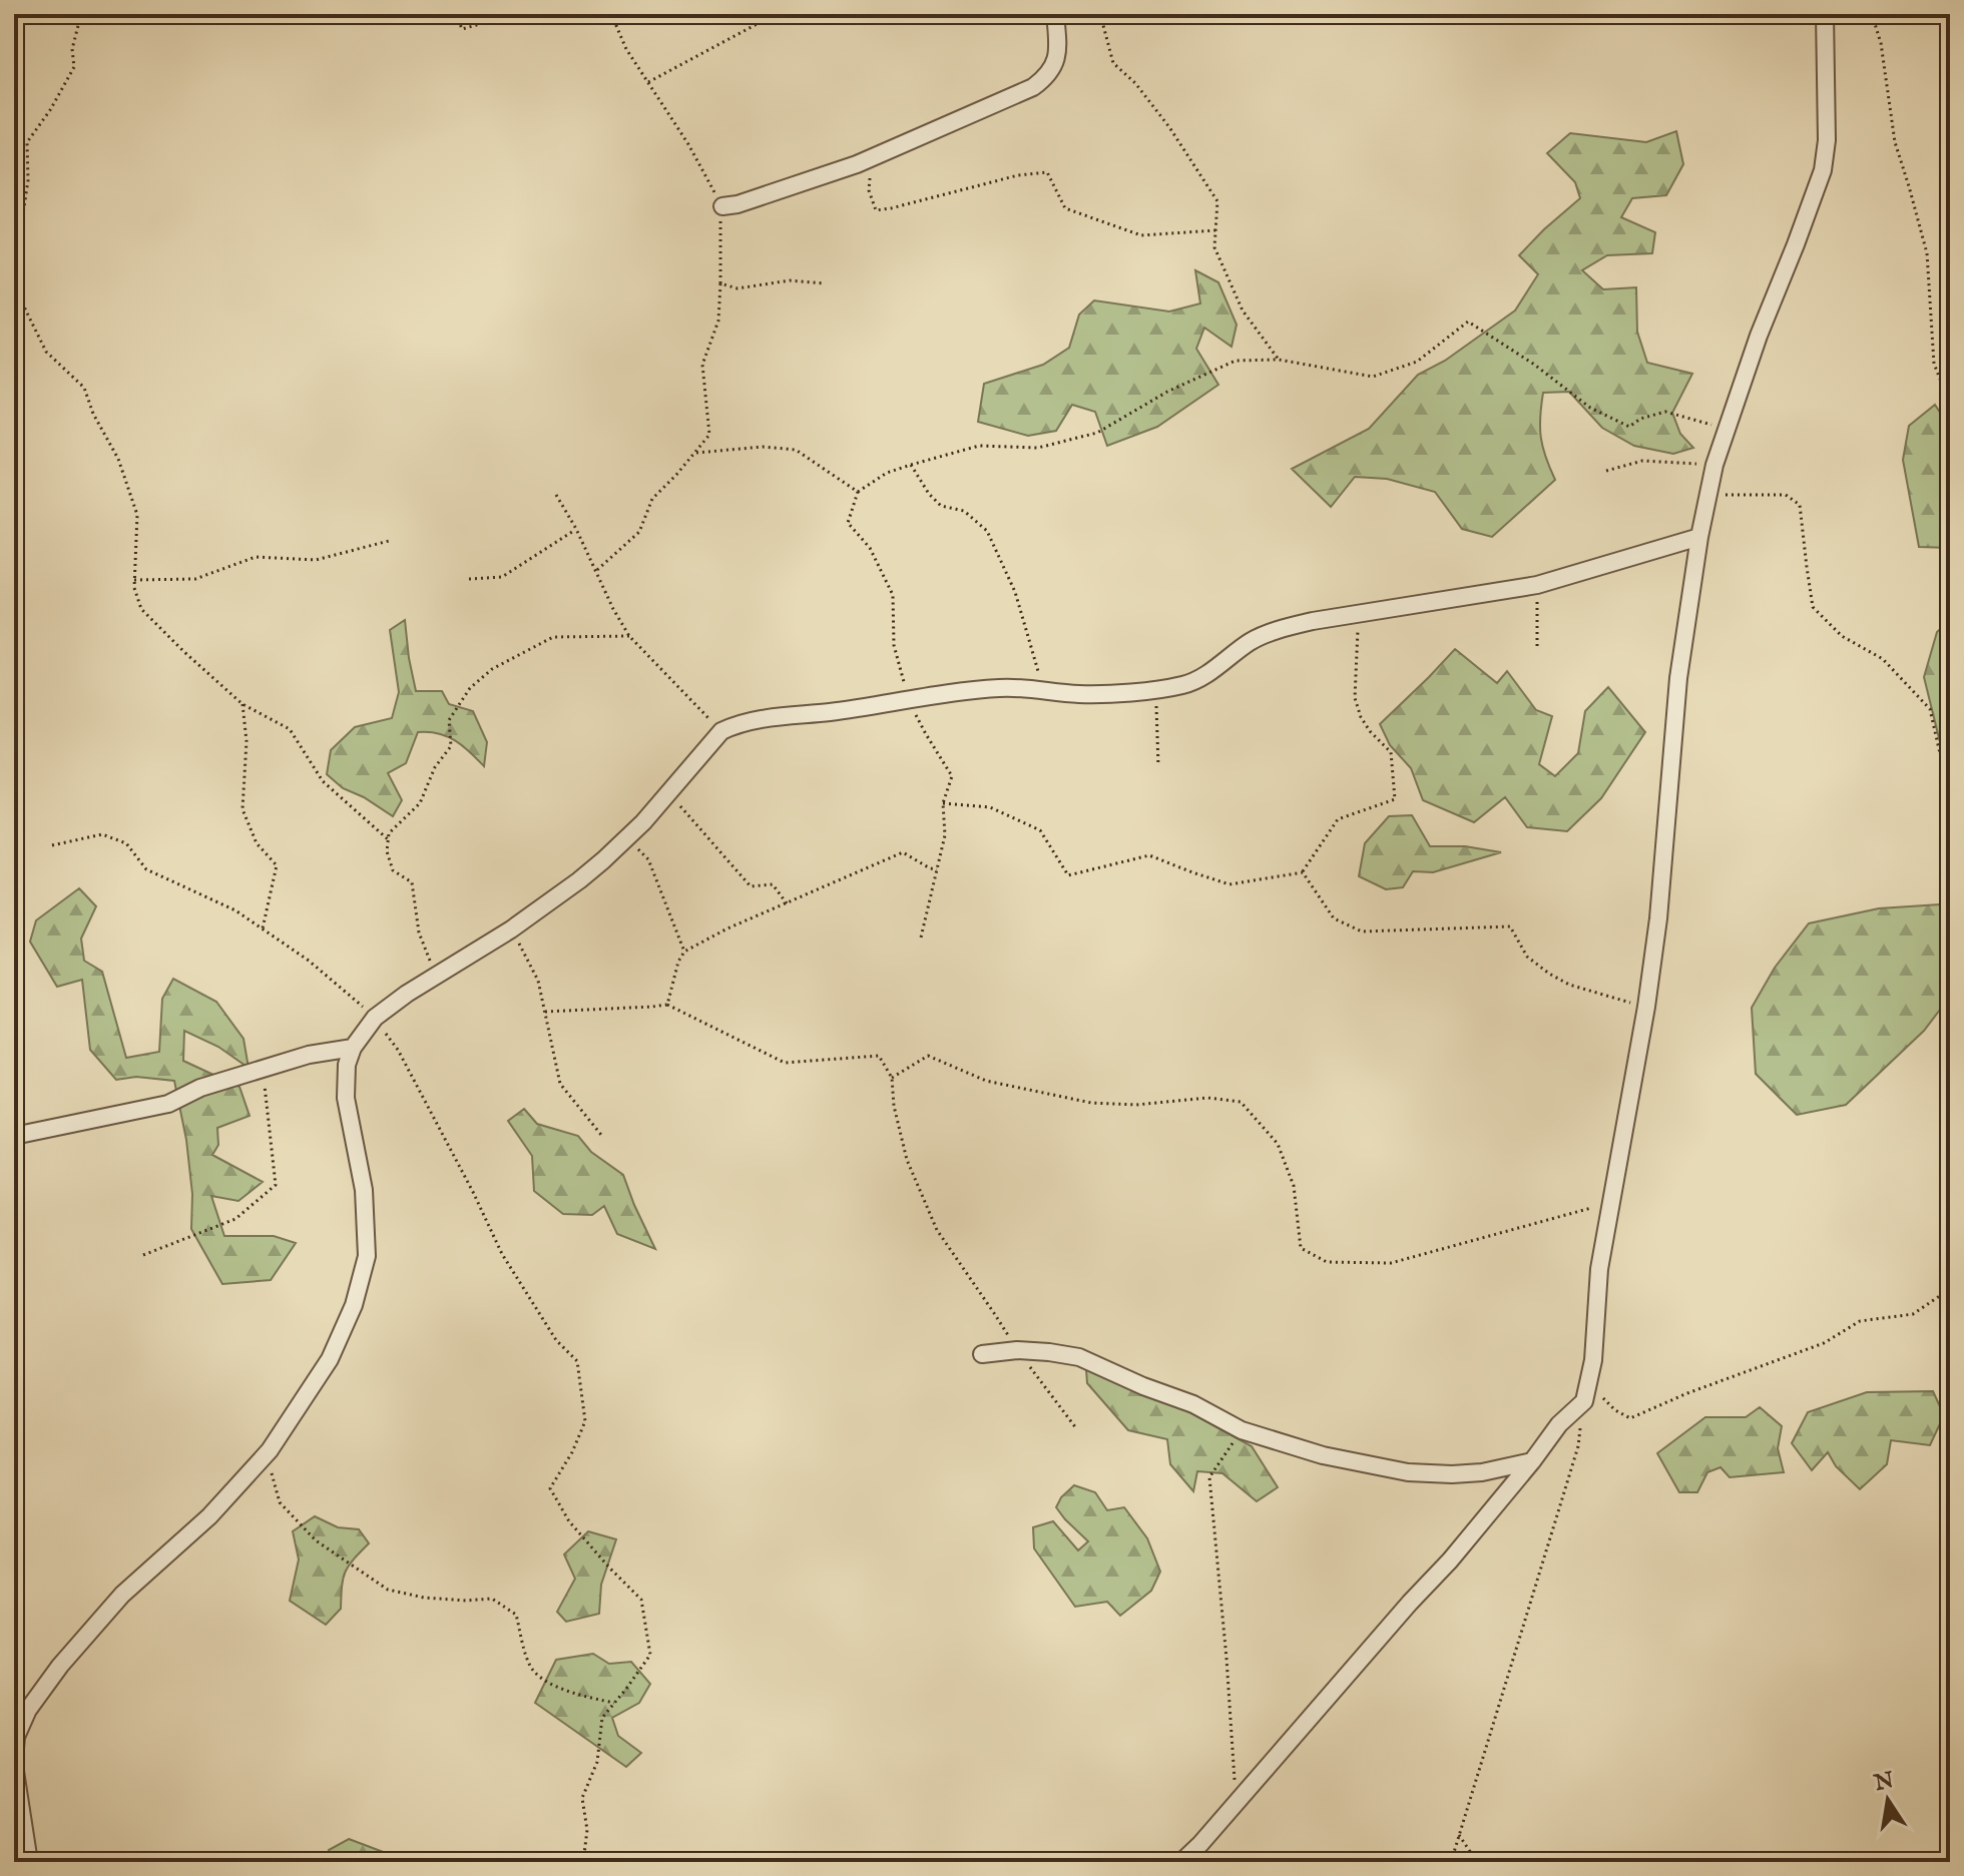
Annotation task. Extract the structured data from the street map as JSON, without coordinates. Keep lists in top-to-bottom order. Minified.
{"north":"top"}
